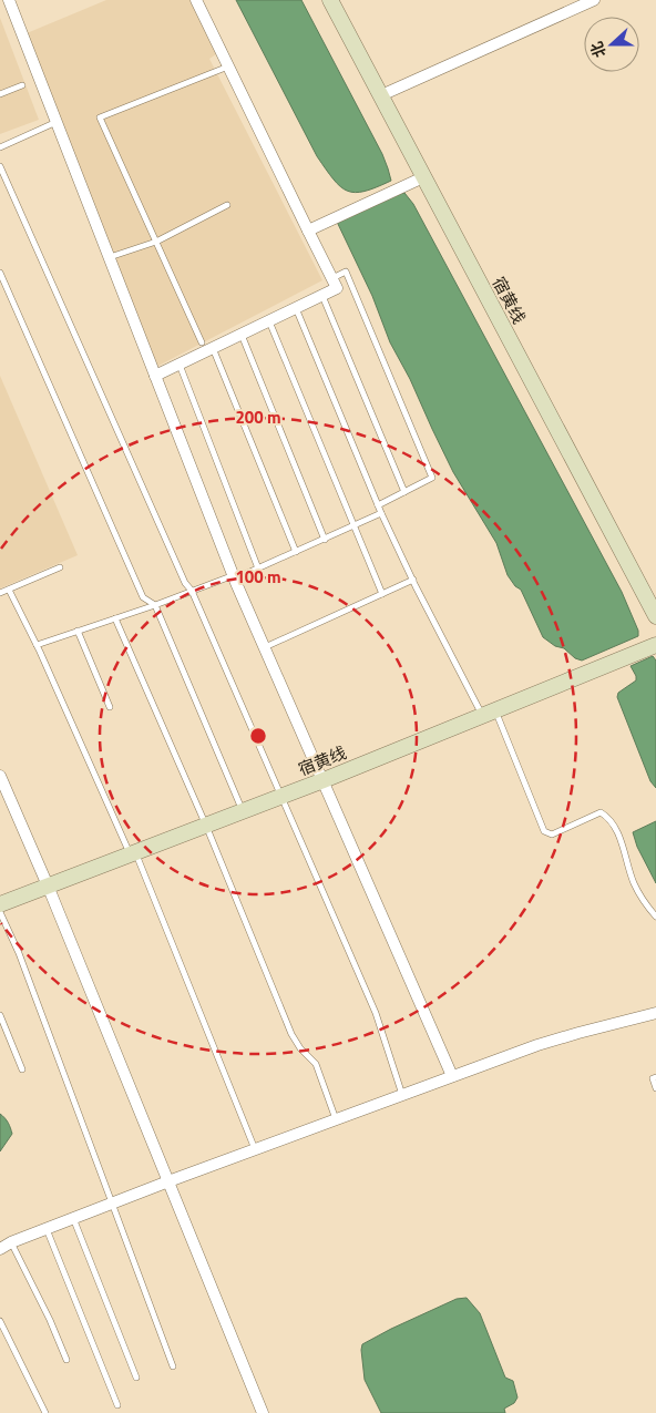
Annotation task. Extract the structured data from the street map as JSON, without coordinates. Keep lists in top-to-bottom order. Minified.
{"streets":{"main road":["宿黄线"]},"north":"left","rings":["200 m","100 m"]}
